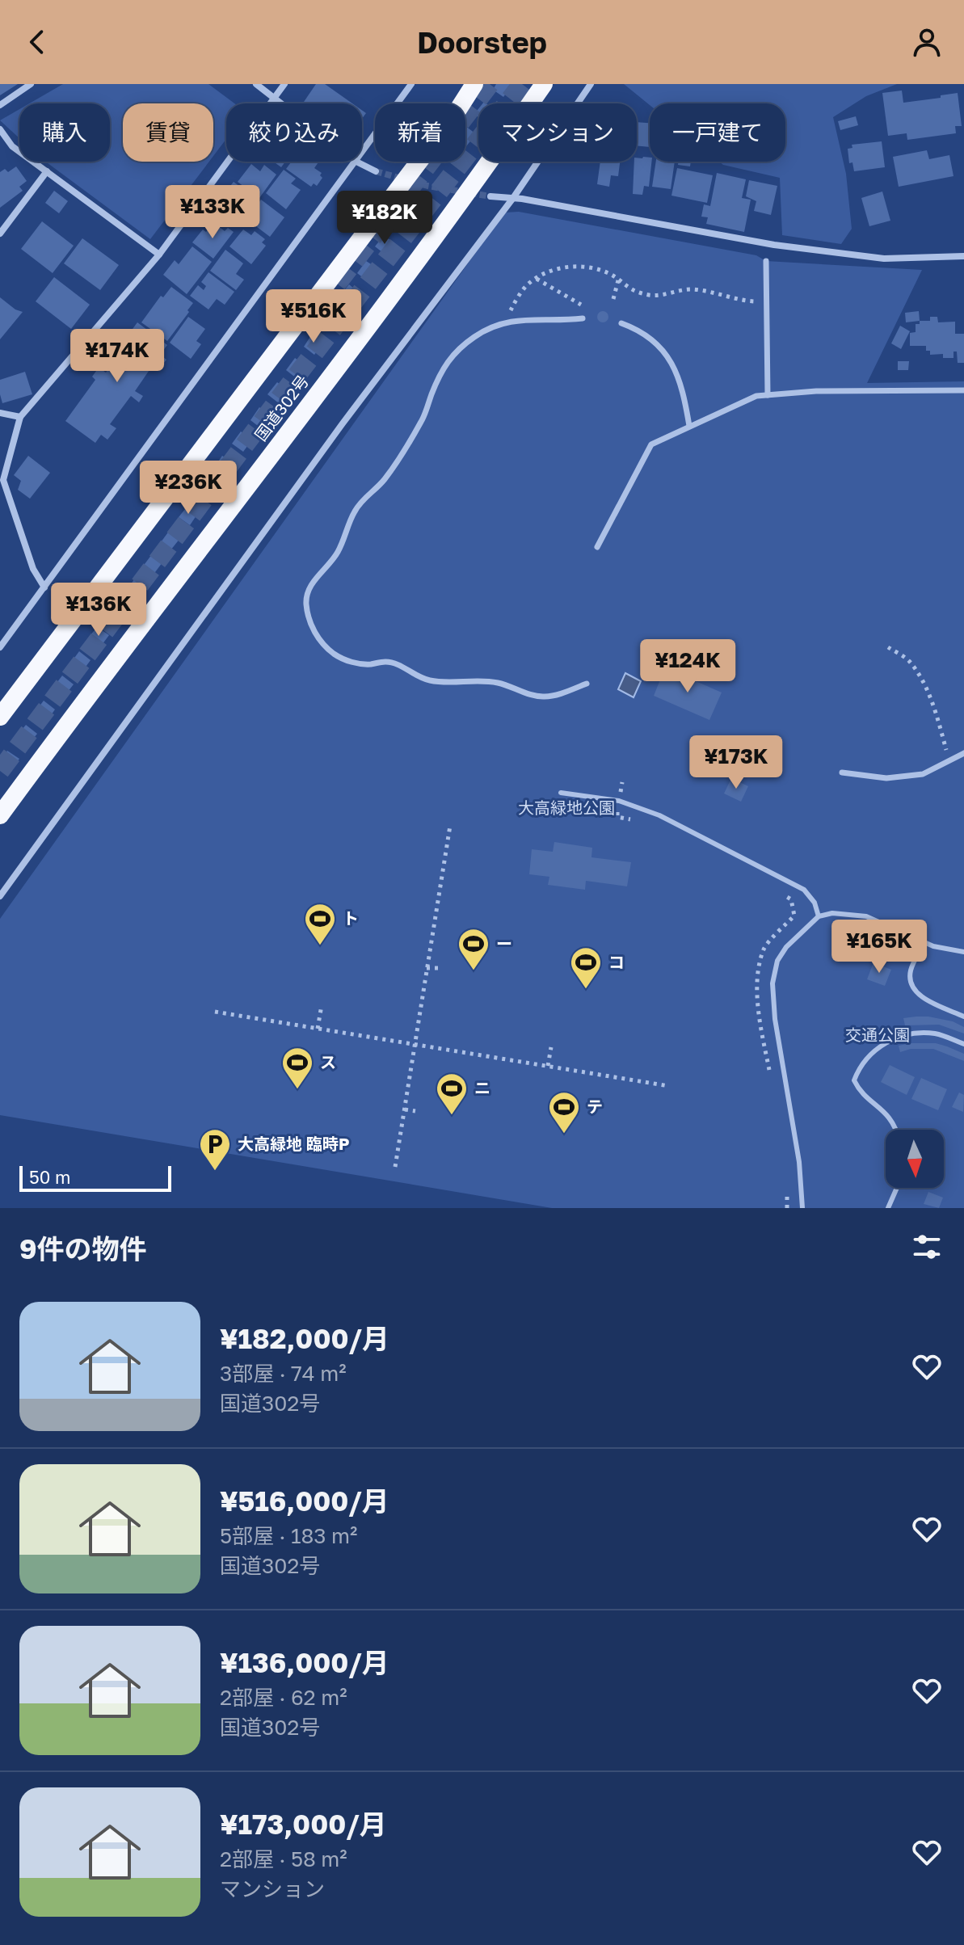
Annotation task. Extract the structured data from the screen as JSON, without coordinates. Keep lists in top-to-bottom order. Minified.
{"streets":{"highway":["国道302号"]},"parks":["大高緑地公園","交通公園"],"places":{"sports":["ト","ー","コ","ス","ニ","テ"],"parking":["大高緑地 臨時P"]},"scale_bar":"50 m","north":"bottom","page":{"header":"Doorstep","chip":["購入","賃貸","絞り込み","新着","マンション","一戸建て"],"price":["¥133K","¥182K","¥516K","¥174K","¥236K","¥136K","¥124K","¥173K","¥165K"],"scale":"50 m","heading":"9件の物件","list":[{"name":"¥182,000/月","note":"3部屋 · 74 m² · 国道302号"},{"name":"¥516,000/月","note":"5部屋 · 183 m² · 国道302号"},{"name":"¥136,000/月","note":"2部屋 · 62 m² · 国道302号"},{"name":"¥173,000/月","note":"2部屋 · 58 m² · マンション"}]}}
